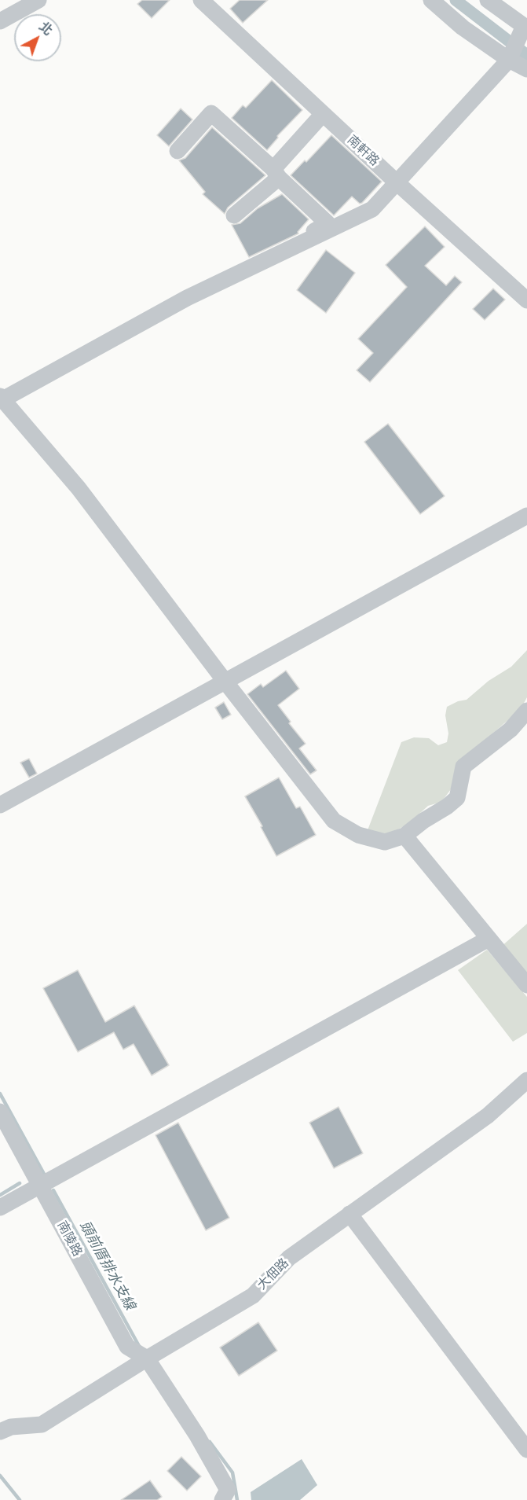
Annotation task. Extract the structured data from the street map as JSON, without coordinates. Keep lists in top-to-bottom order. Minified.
{"streets":{"street":["南軒路","南陵路","大佃路"]},"crossings":[["南陵路","大佃路"]],"water":["頭前厝排水支線"],"north":"top right"}
